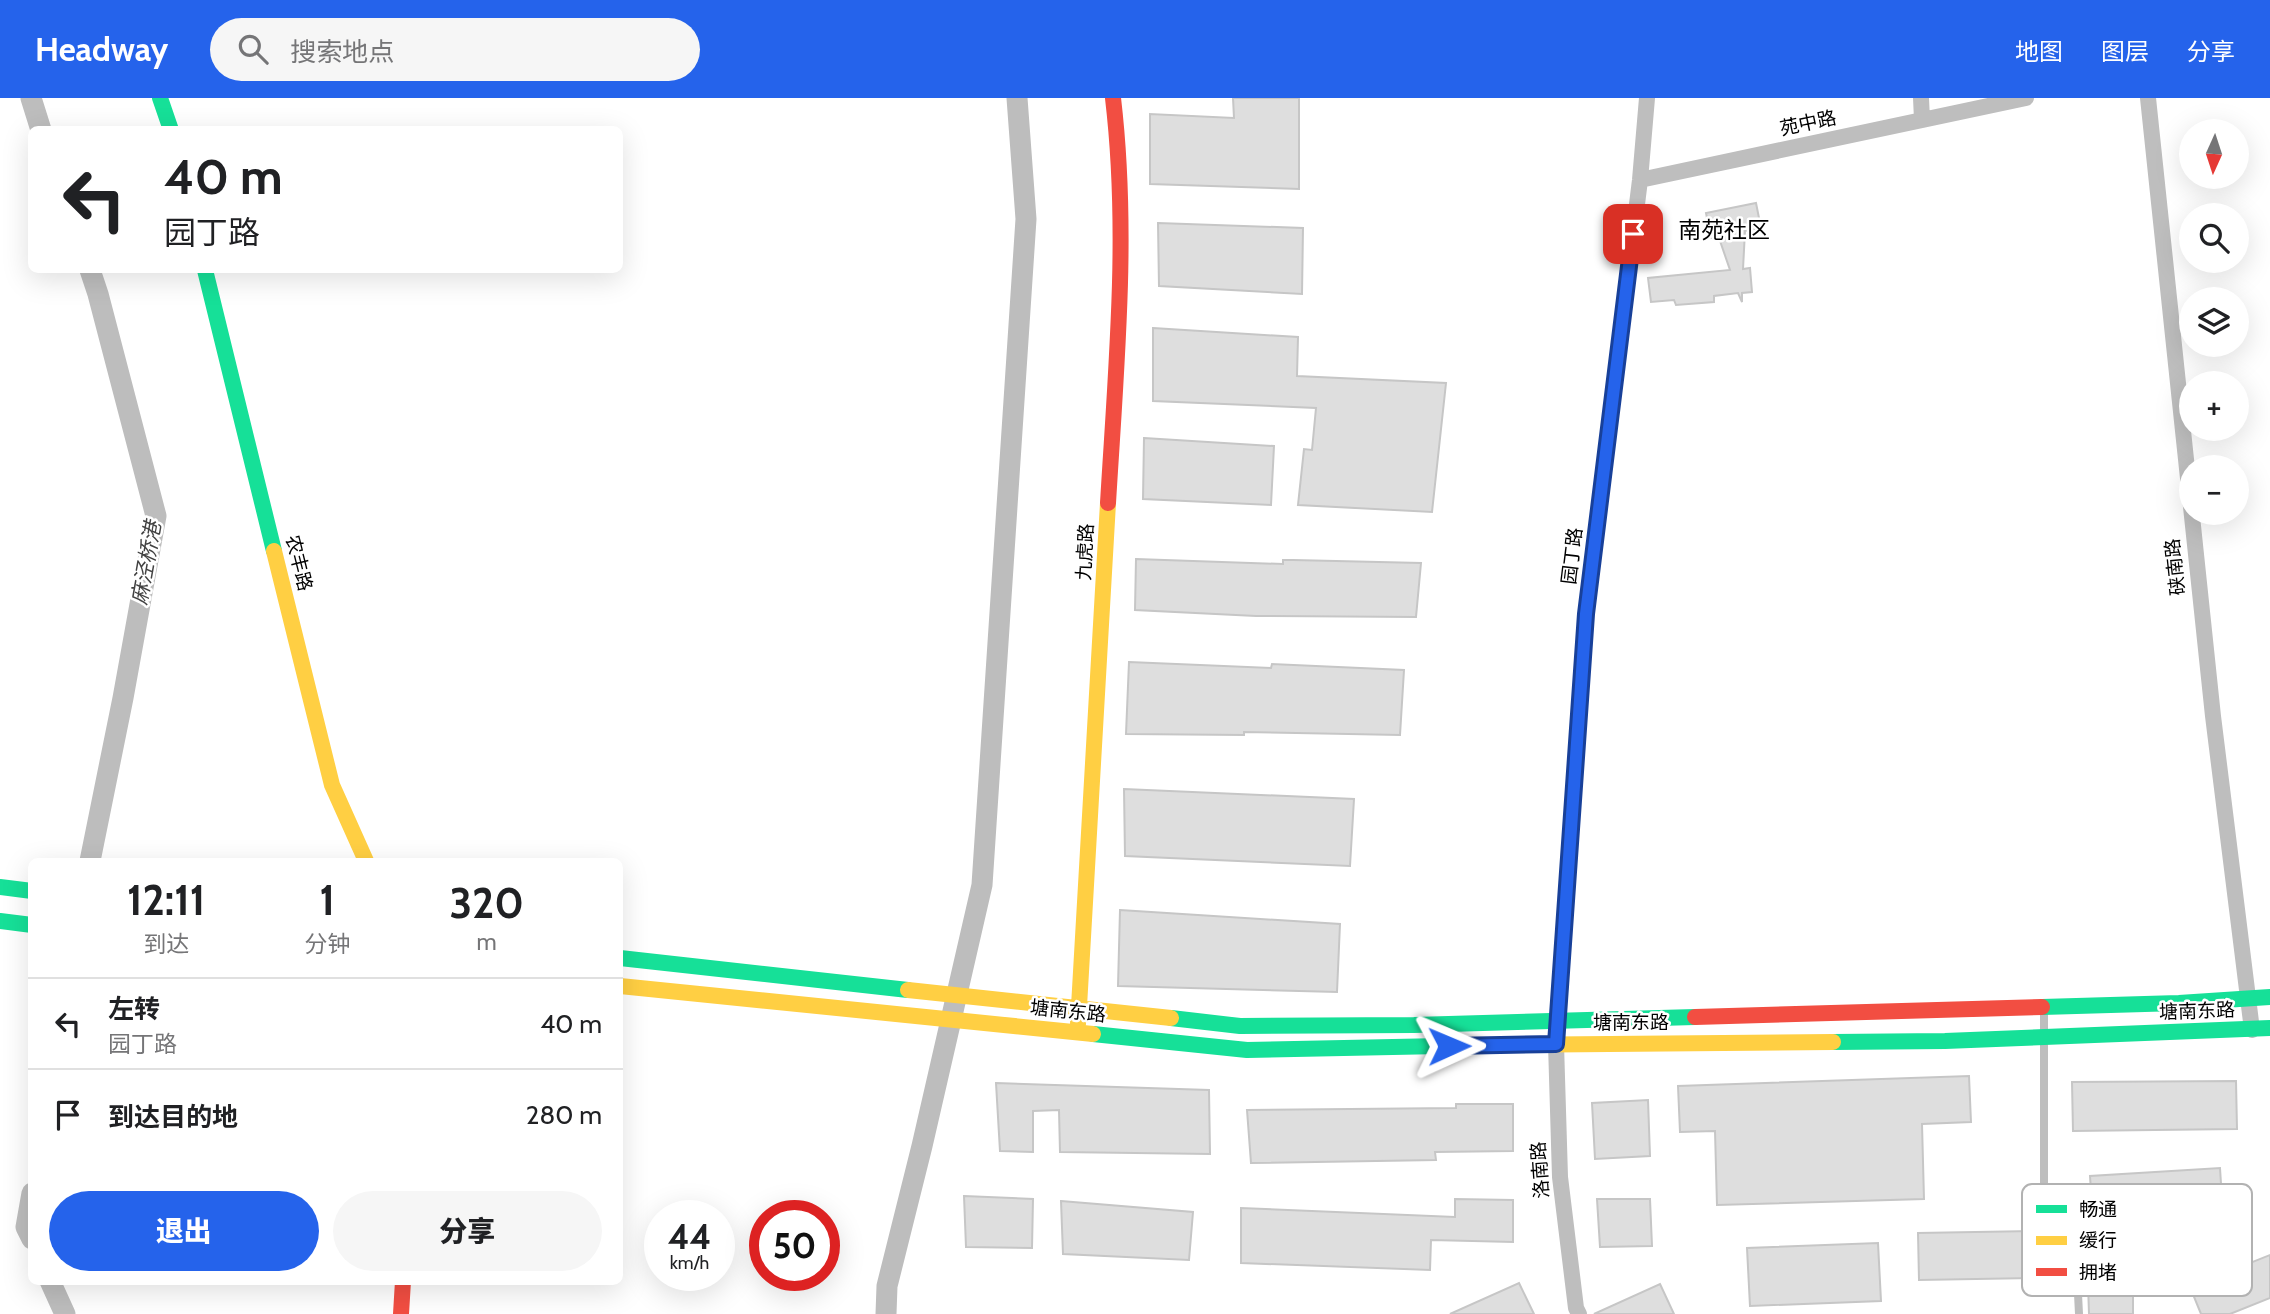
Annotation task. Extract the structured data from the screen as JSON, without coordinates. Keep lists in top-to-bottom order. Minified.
{"streets":{"main road":["九虎路","农丰路","塘南东路"],"street":["苑中路","园丁路","硖南路","洛南路"]},"crossings":[["苑中路","园丁路"],["九虎路","塘南东路"],["园丁路","塘南东路"],["园丁路","洛南路"],["硖南路","塘南东路"],["塘南东路","洛南路"]],"districts":["南苑社区"],"water":["麻泾桥港"],"legend":["畅通","缓行","拥堵"],"north":"bottom","page":{"header":"Headway","search":"搜索地点","nav":["地图","图层","分享"],"map_buttons":["+","−"],"turn":["40 m","园丁路"],"eta":["12:11","到达","1","分钟","320","m"],"list":[{"name":"左转","note":"园丁路","value":"40 m"},{"name":"到达目的地","value":"280 m"}],"buttons":["退出","分享"],"speed":"44 km/h","limit":"50"}}
